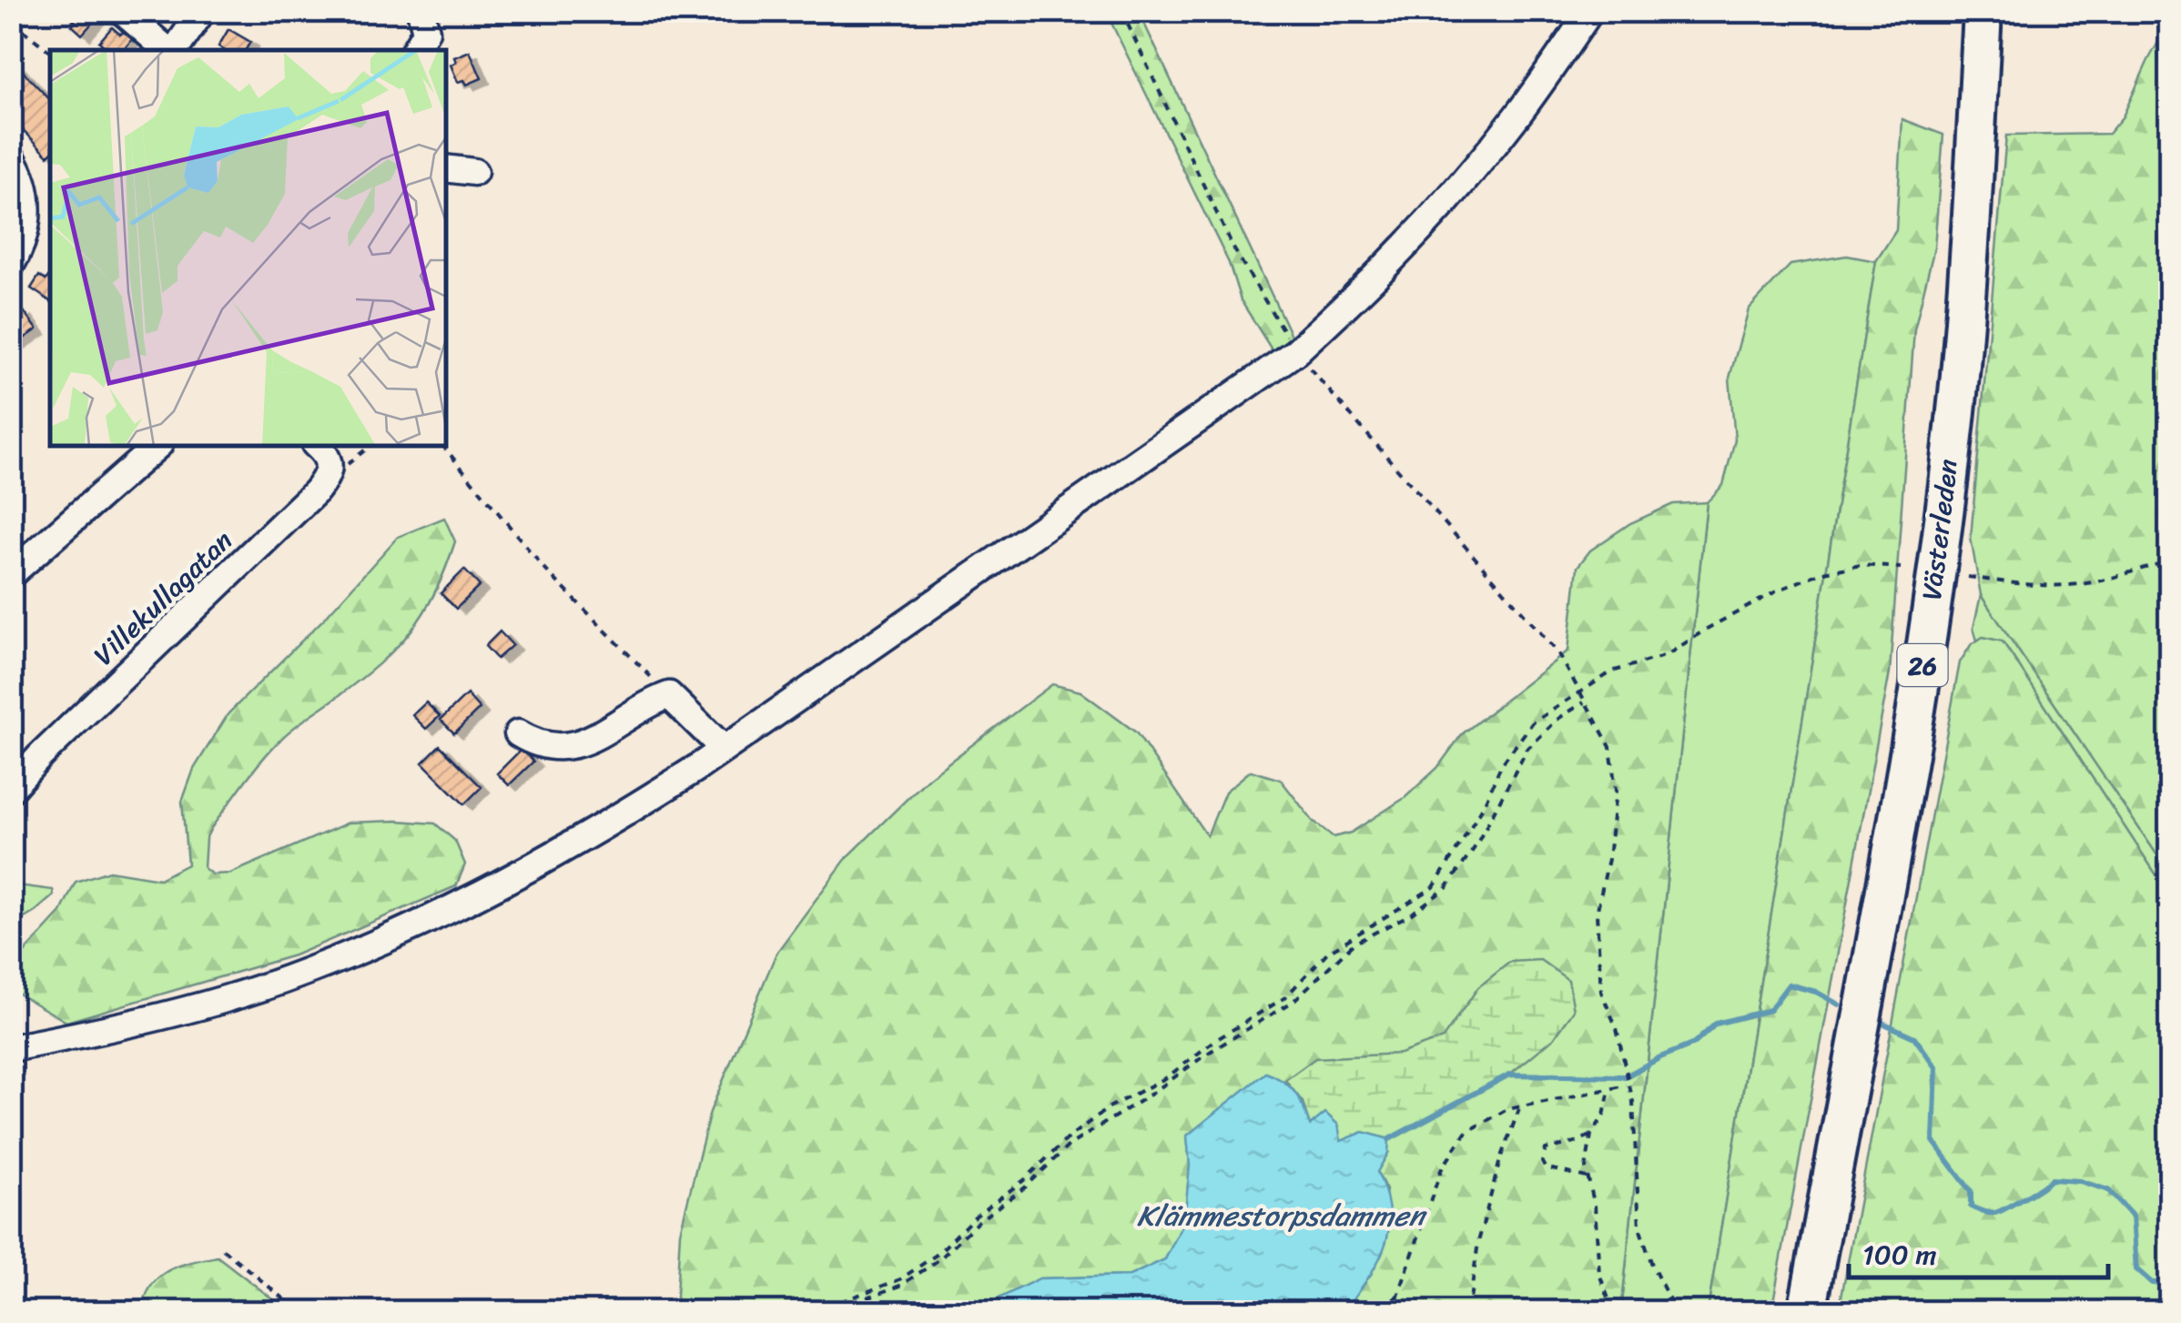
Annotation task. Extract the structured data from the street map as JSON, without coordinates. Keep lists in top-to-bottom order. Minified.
{"streets":{"highway":["Västerleden","26"],"street":["Villekullagatan"]},"water":["Klämmestorpsdammen"],"scale_bar":"100 m"}
